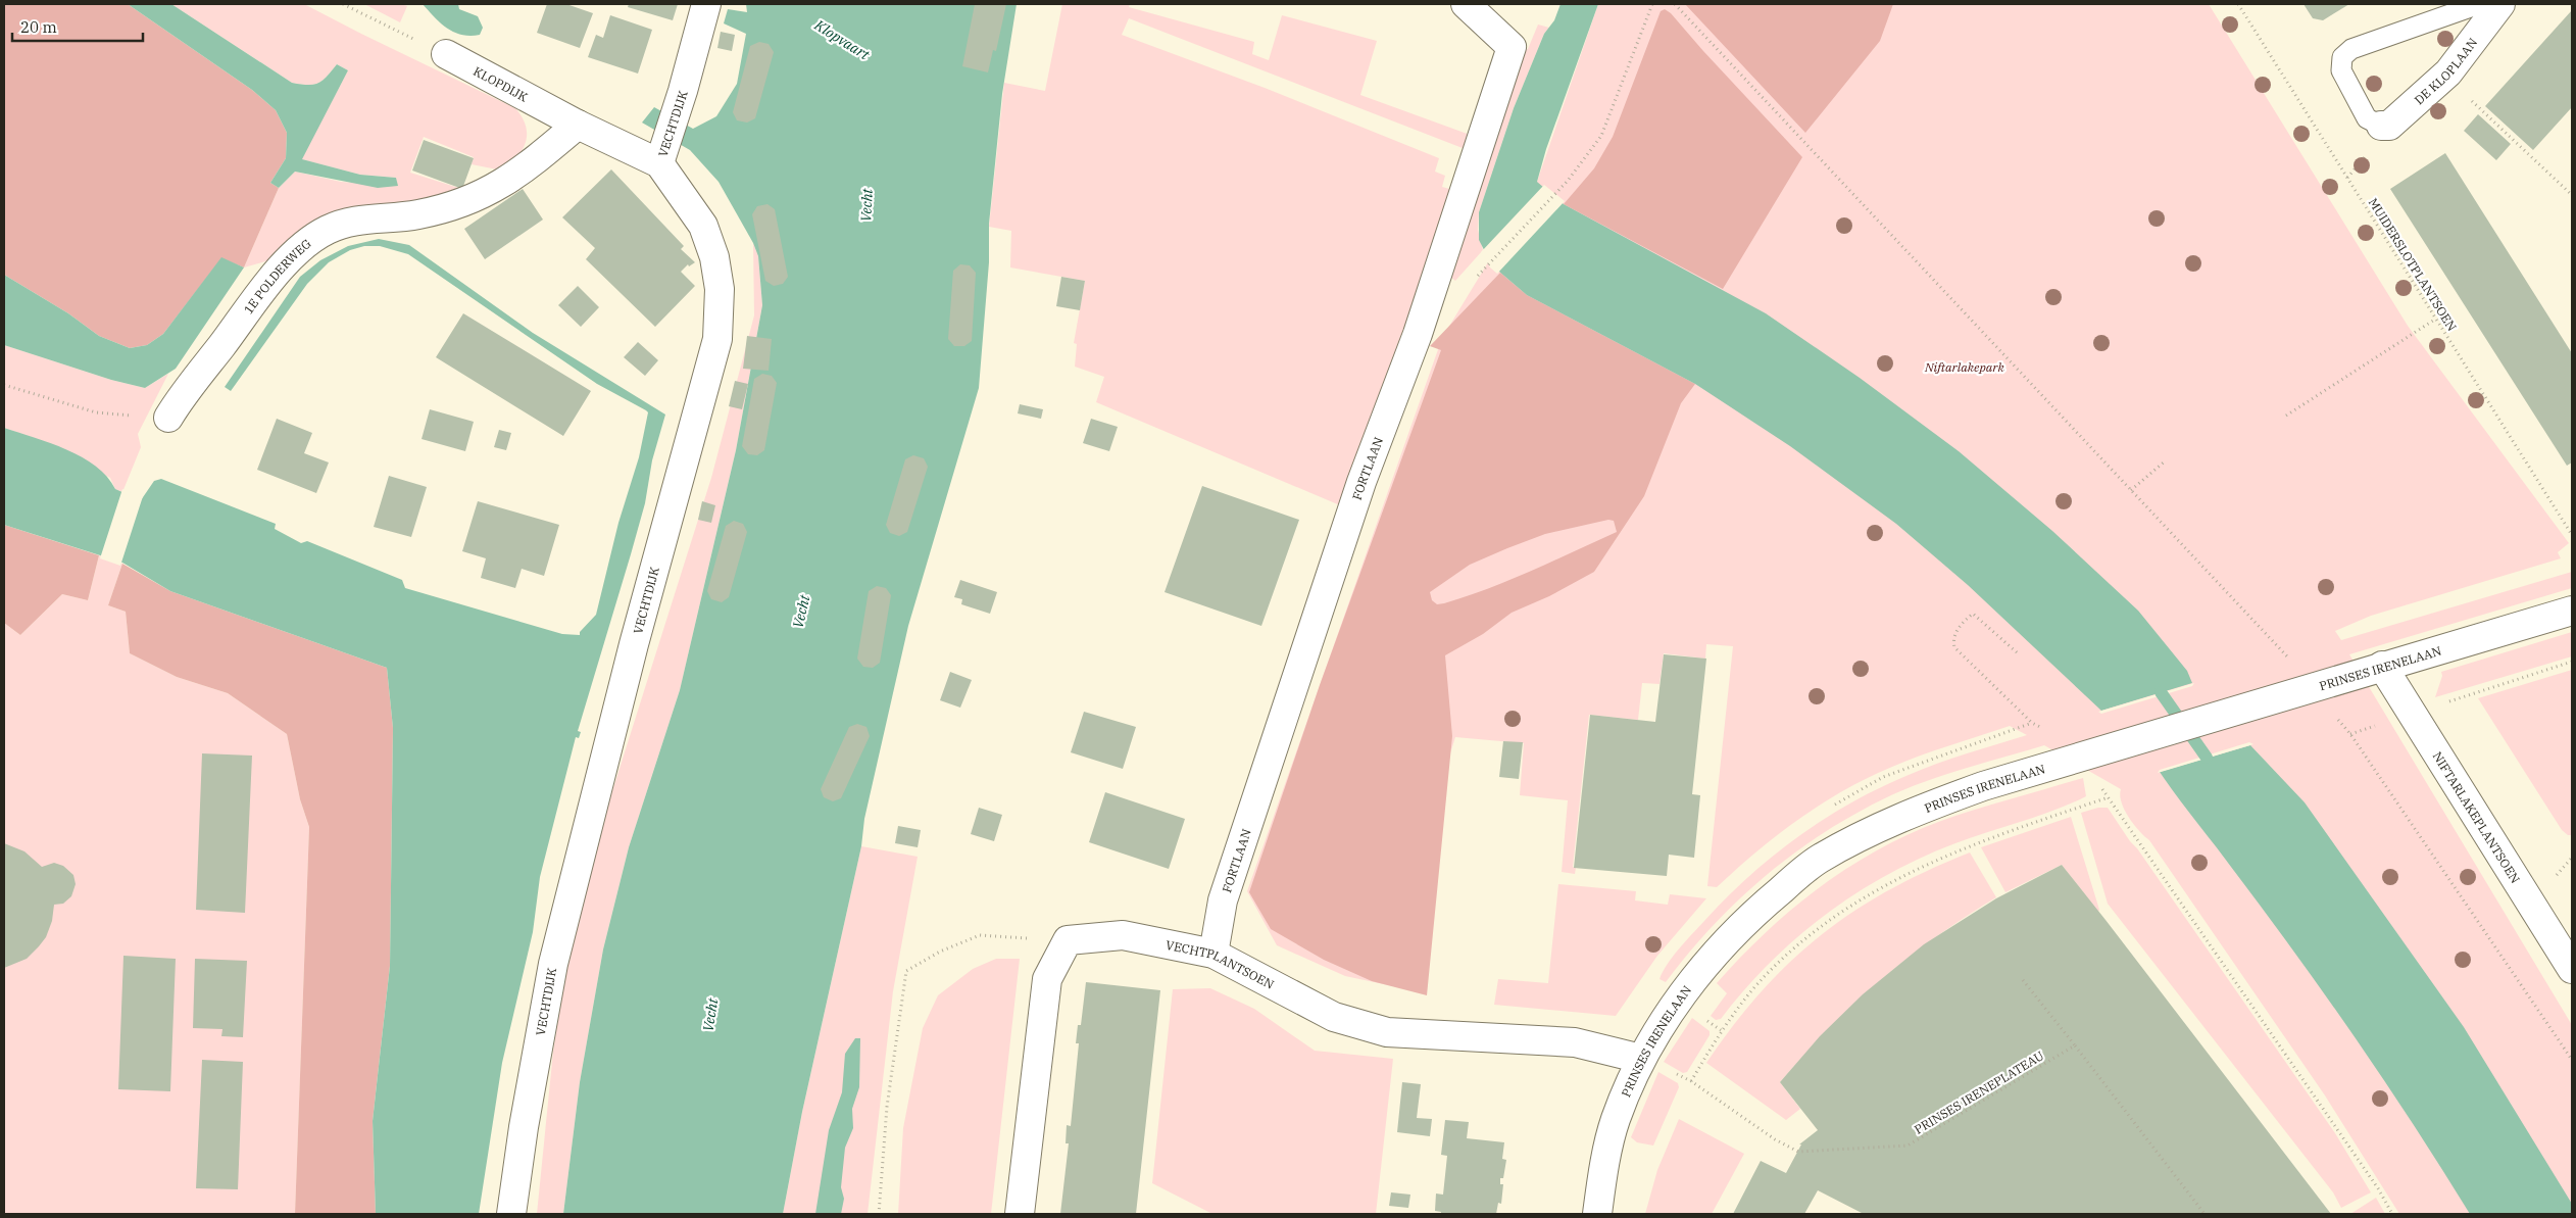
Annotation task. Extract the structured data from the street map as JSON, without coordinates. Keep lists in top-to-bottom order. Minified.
{"streets":{"street":["DE KLOPLAAN","KLOPDIJK","VECHTDIJK","1E POLDERWEG","FORTLAAN","PRINSES IRENELAAN","NIFTARLAKEPLANTSOEN","VECHTPLANTSOEN"],"path":["MUIDERSLOTPLANTSOEN","PRINSES IRENEPLATEAU"]},"crossings":[["KLOPDIJK","VECHTDIJK"],["KLOPDIJK","1E POLDERWEG"],["FORTLAAN","VECHTPLANTSOEN"],["PRINSES IRENELAAN","NIFTARLAKEPLANTSOEN"],["PRINSES IRENELAAN","VECHTPLANTSOEN"],["PRINSES IRENELAAN","PRINSES IRENEPLATEAU"],["VECHTPLANTSOEN","PRINSES IRENEPLATEAU"]],"water":["Klopvaart","Vecht"],"parks":["Niftarlakepark"],"scale_bar":"20 m"}
